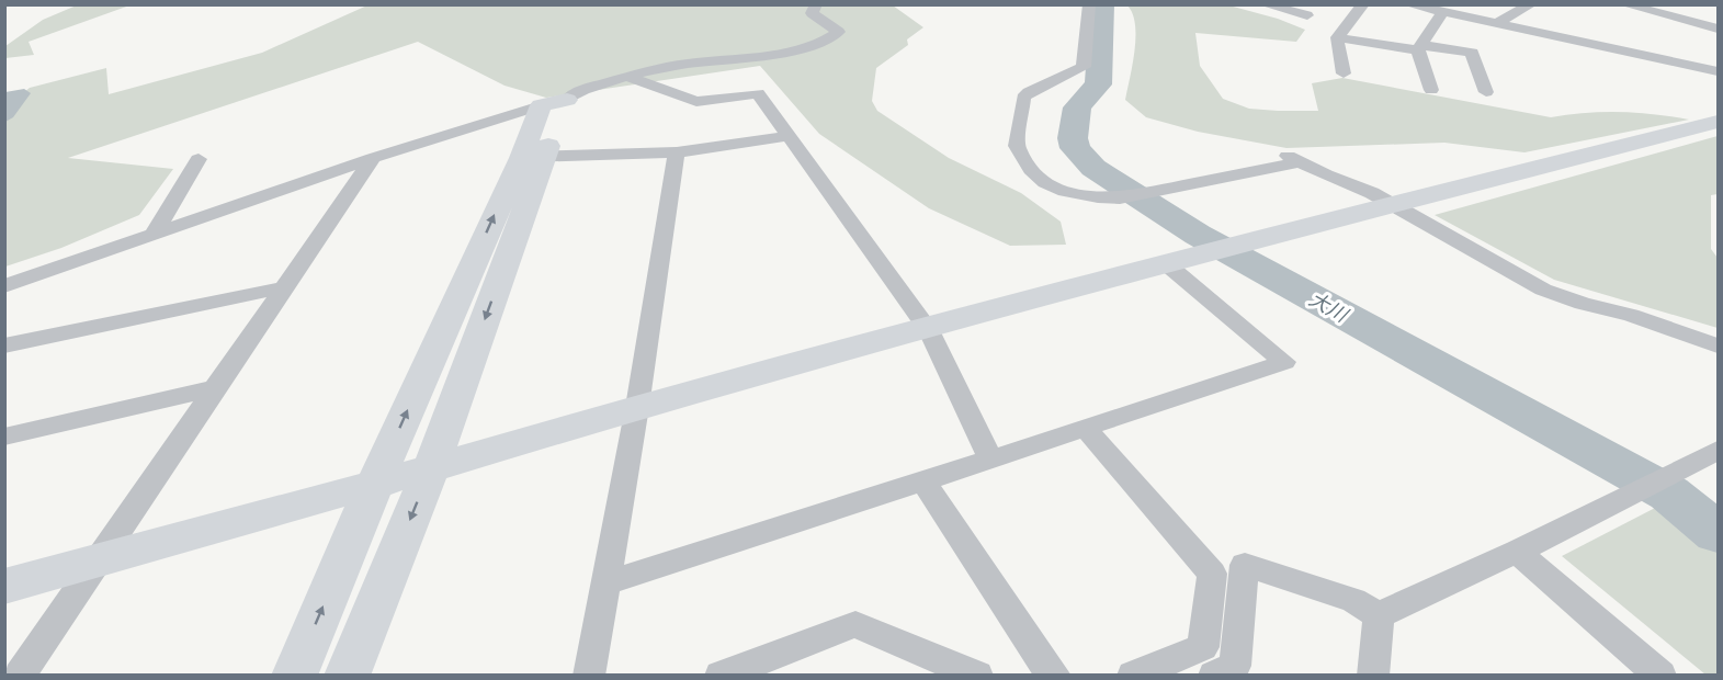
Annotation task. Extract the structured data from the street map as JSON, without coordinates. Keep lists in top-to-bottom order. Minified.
{"water":["大川"]}
